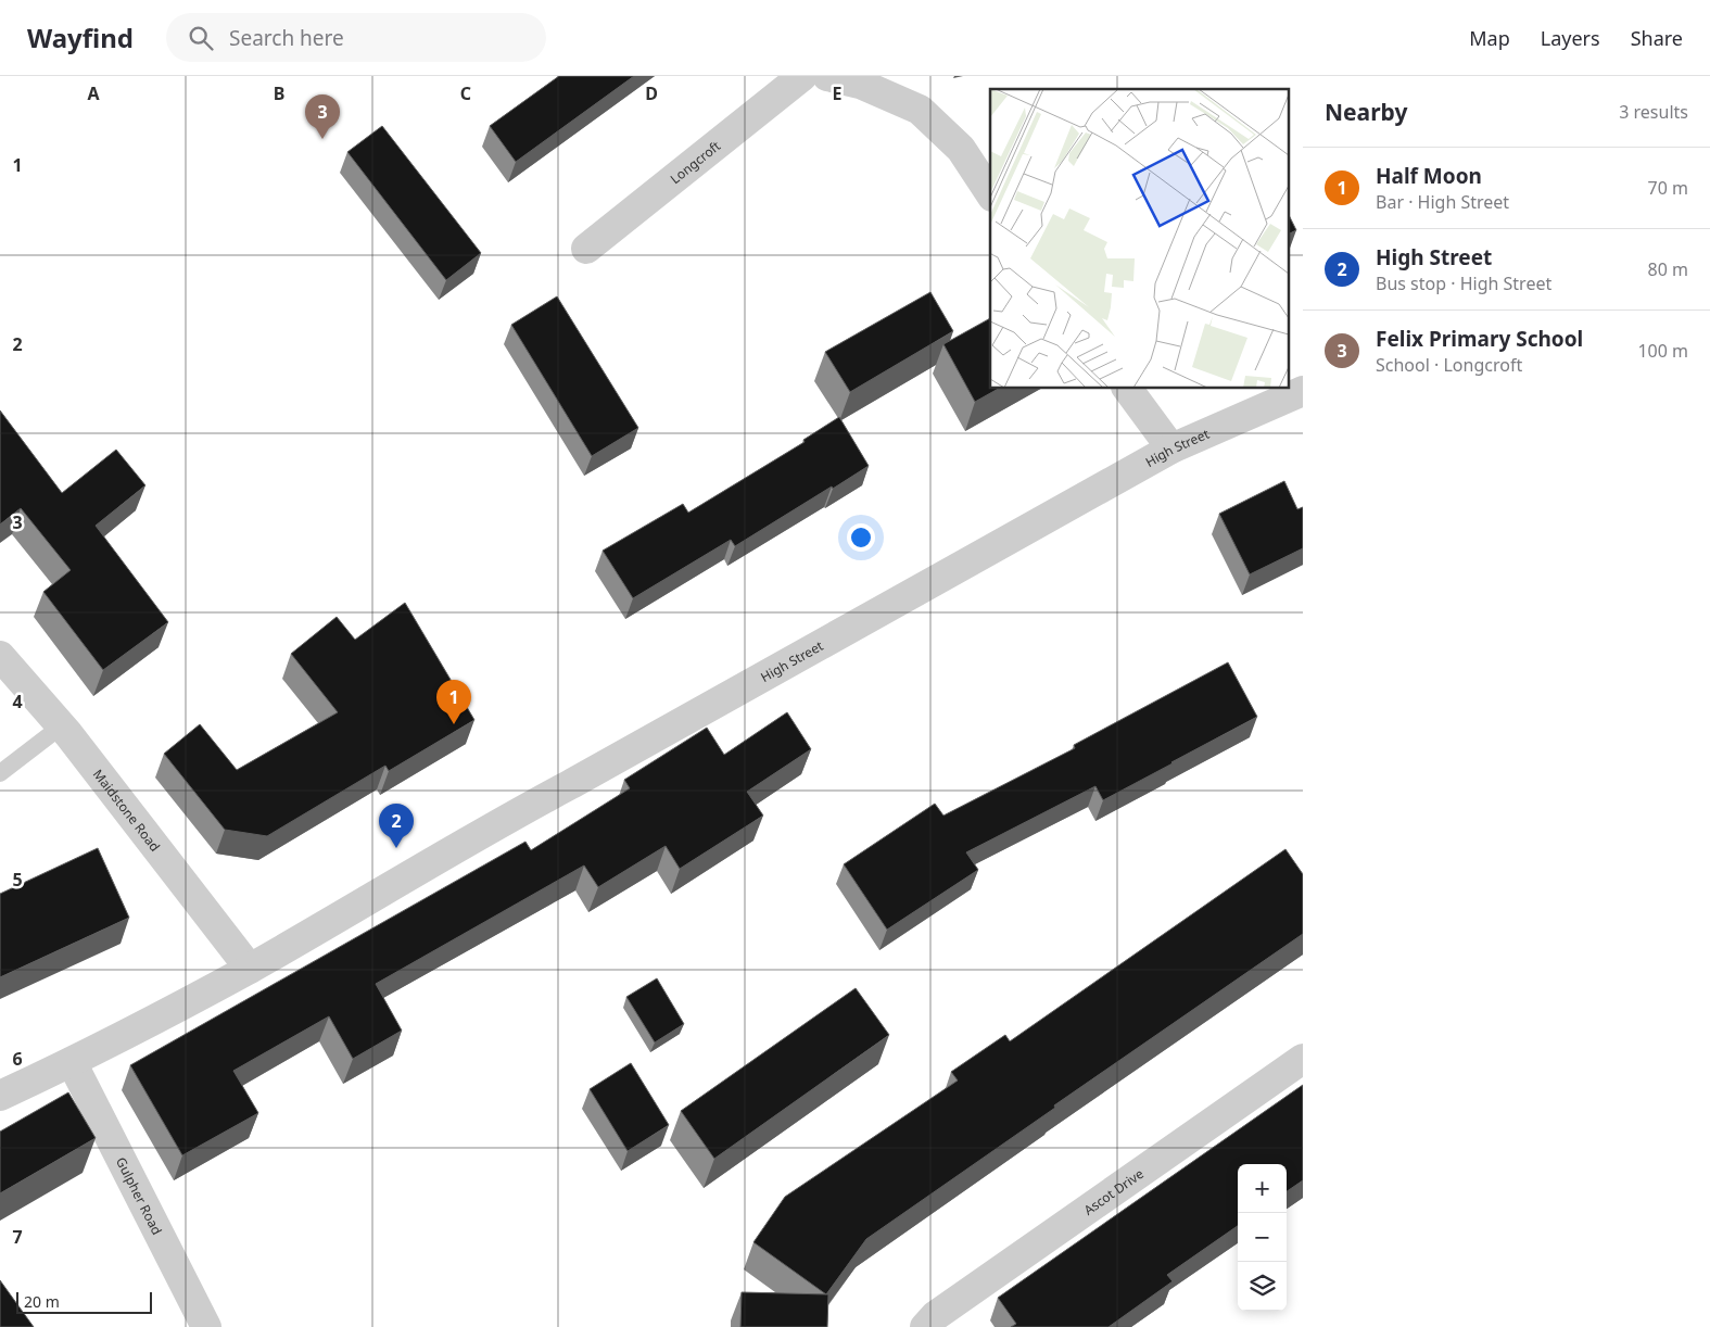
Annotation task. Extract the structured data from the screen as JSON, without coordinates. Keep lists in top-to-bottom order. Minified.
{"streets":{"street":["Longcroft","High Street","Maidstone Road","Ascot Drive","Gulpher Road"]},"crossings":[["High Street","Maidstone Road"],["High Street","Gulpher Road"]],"scale_bar":"20 m","page":{"header":"Wayfind","search":"Search here","nav":["Map","Layers","Share"],"heading":["Nearby","3 results"],"pins":["3","1","2"],"list":[{"mark":"1","name":"Half Moon","note":"Bar · High Street","value":"70 m"},{"mark":"2","name":"High Street","note":"Bus stop · High Street","value":"80 m"},{"mark":"3","name":"Felix Primary School","note":"School · Longcroft","value":"100 m"}],"map_buttons":["+","−"],"scale":"20 m"},"grid":{"columns":["A","B","C","D","E"],"rows":["1","2","3","4","5","6","7"]}}
